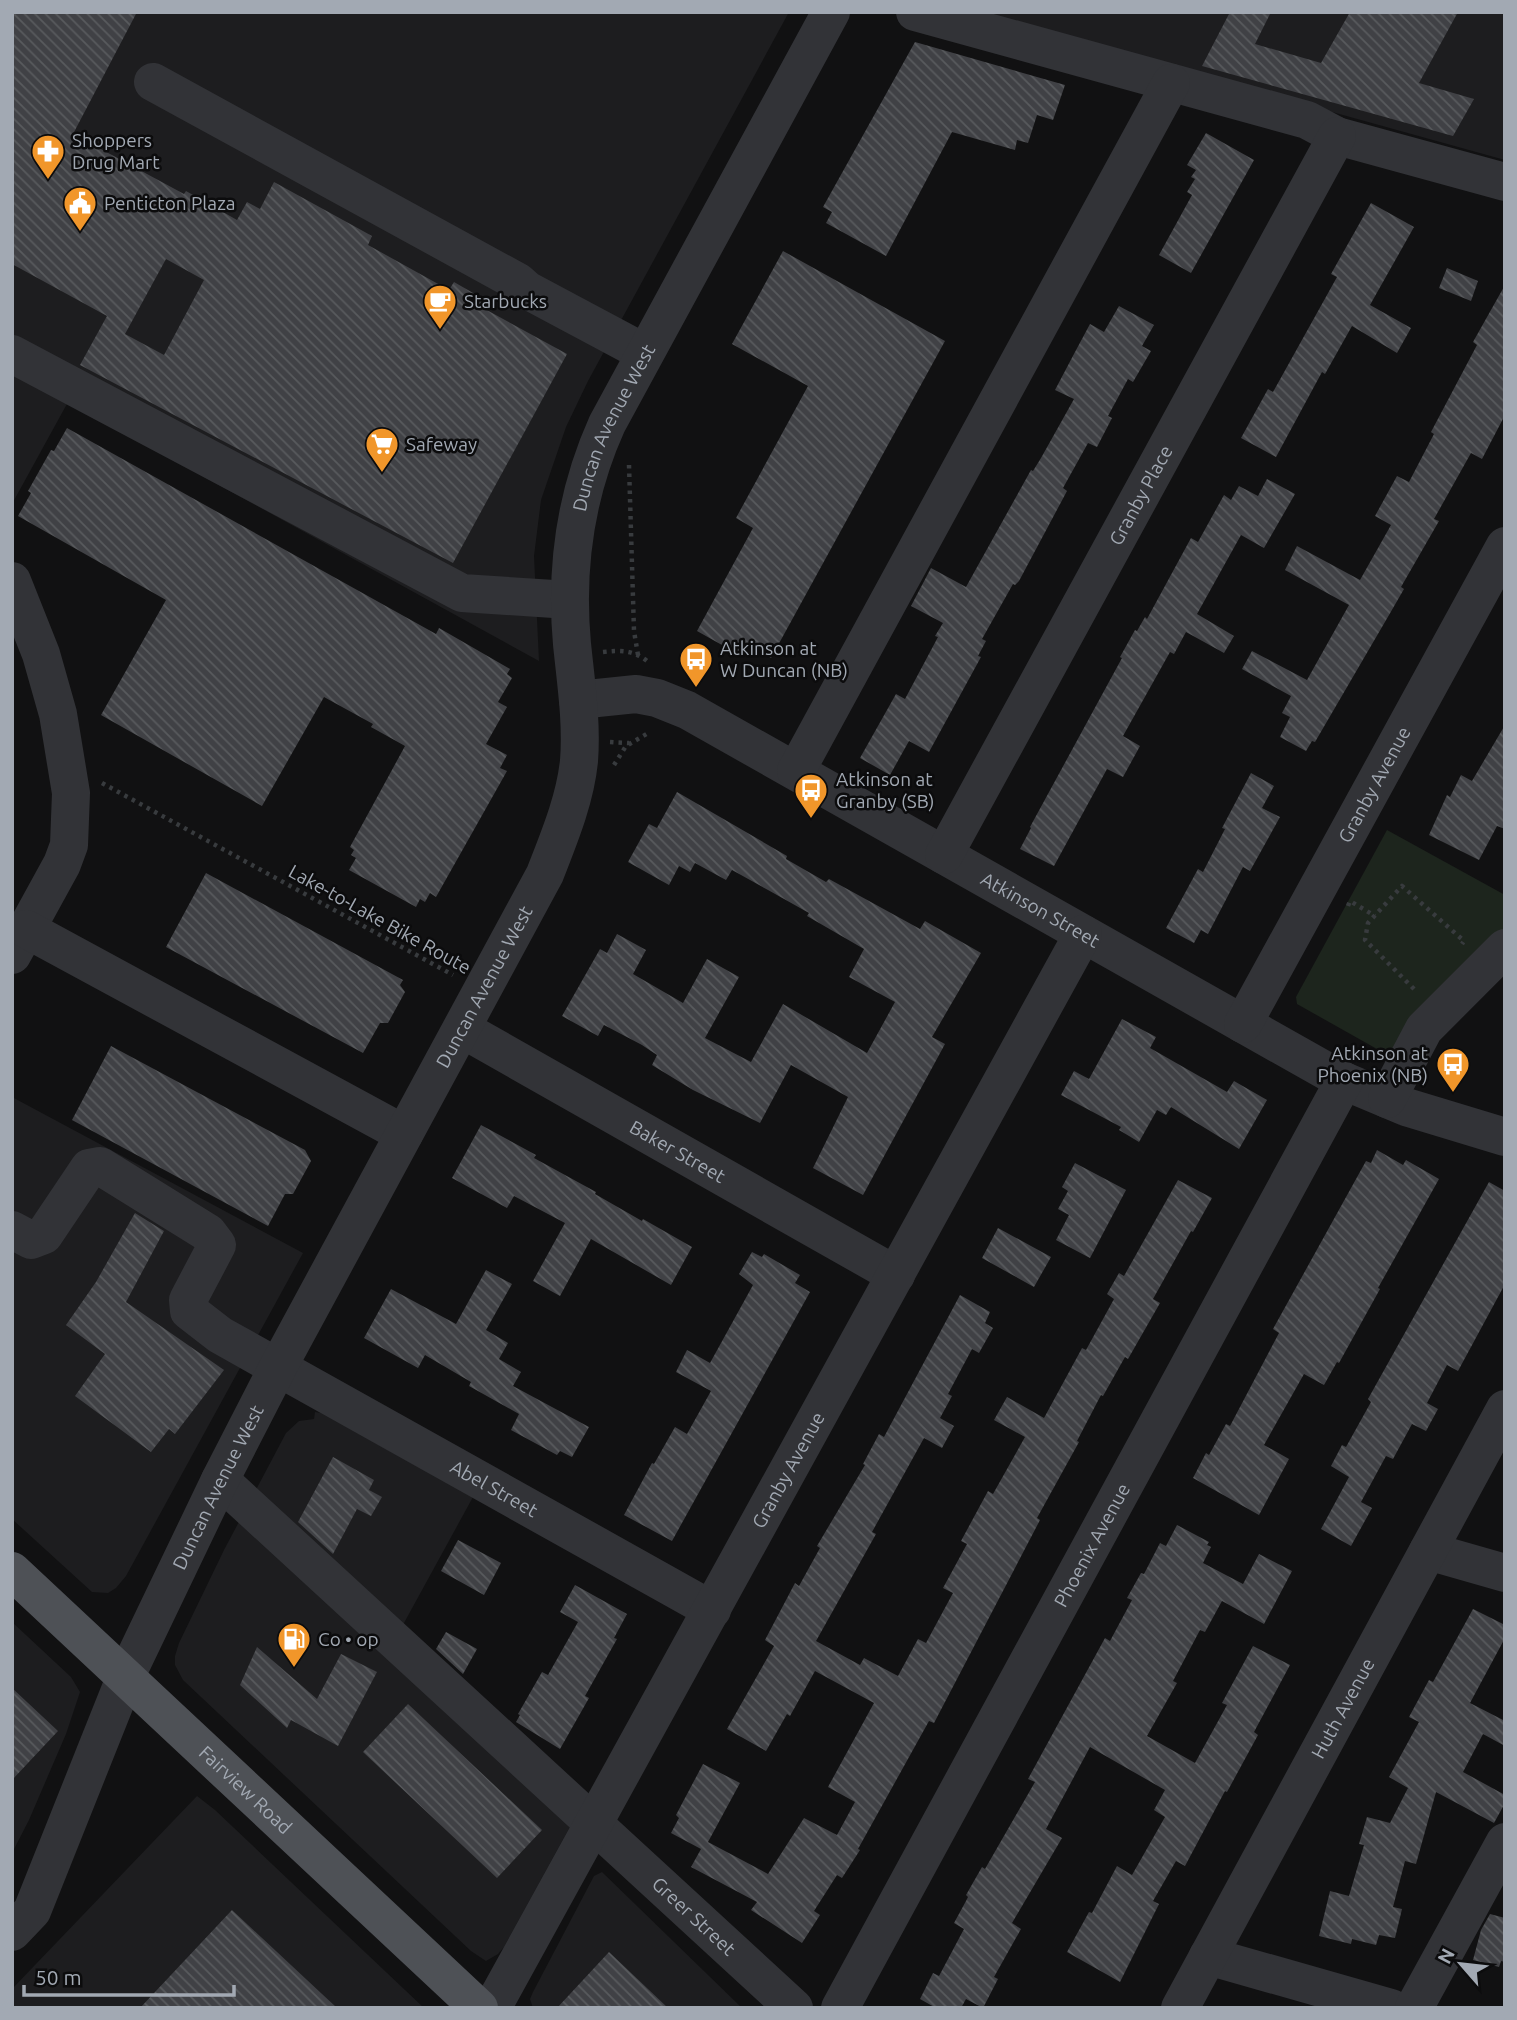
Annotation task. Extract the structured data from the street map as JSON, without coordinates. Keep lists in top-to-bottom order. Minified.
{"streets":{"main road":["Fairview Road"],"street":["Duncan Avenue West","Granby Place","Granby Avenue","Atkinson Street","Baker Street","Abel Street","Phoenix Avenue","Huth Avenue","Greer Street"],"path":["Lake-to-Lake Bike Route"]},"crossings":[["Duncan Avenue West","Atkinson Street"],["Duncan Avenue West","Lake-to-Lake Bike Route"],["Duncan Avenue West","Baker Street"],["Duncan Avenue West","Abel Street"],["Duncan Avenue West","Fairview Road"],["Duncan Avenue West","Greer Street"],["Granby Place","Atkinson Street"],["Granby Avenue","Atkinson Street"],["Granby Avenue","Baker Street"],["Granby Avenue","Abel Street"],["Granby Avenue","Greer Street"],["Atkinson Street","Phoenix Avenue"]],"places":{"pharmacy":["Shoppers Drug Mart"],"public building":["Penticton Plaza"],"cafe":["Starbucks"],"supermarket":["Safeway"],"bus stop":["Atkinson at W Duncan (NB)","Atkinson at Granby (SB)","Atkinson at Phoenix (NB)"],"fuel station":["Co • op"]},"scale_bar":"50 m","north":"top left"}
